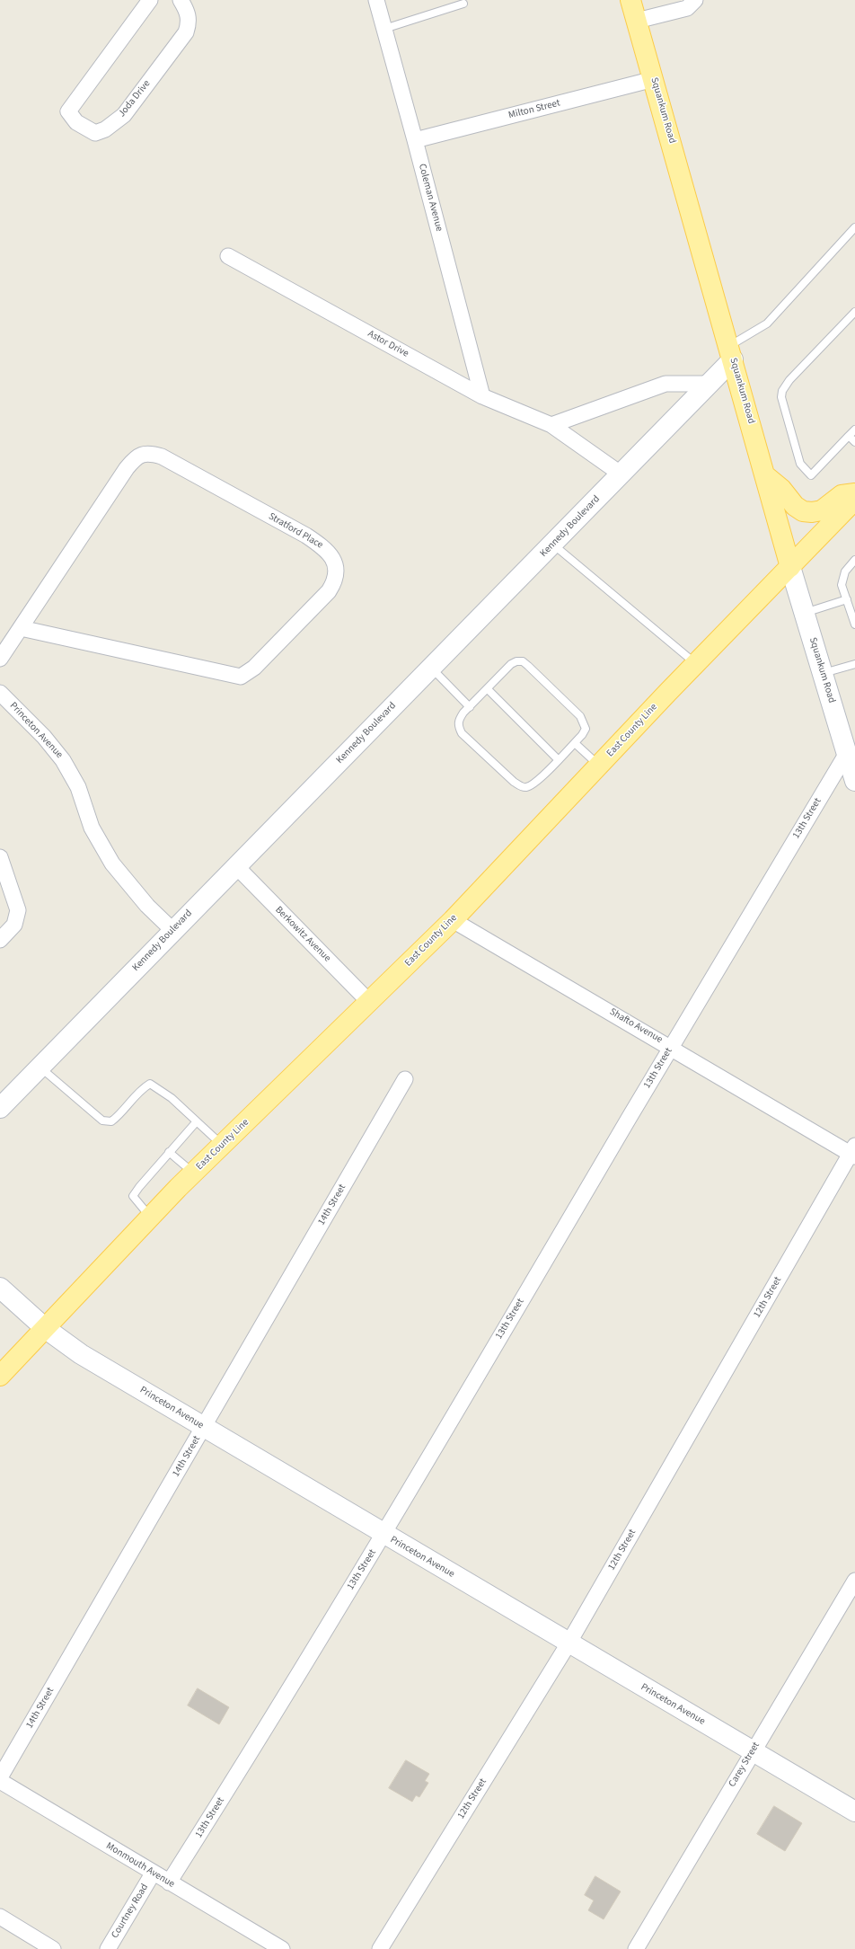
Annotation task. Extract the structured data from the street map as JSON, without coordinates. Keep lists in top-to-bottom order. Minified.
{"streets":{"main road":["Squankum Road","East County Line"],"street":["Joda Drive","Milton Street","Coleman Avenue","Astor Drive","Kennedy Boulevard","Stratford Place","Princeton Avenue","13th Street","Berkowitz Avenue","Shafto Avenue","14th Street","12th Street","Carey Street","Monmouth Avenue","Courtney Road"]},"crossings":[["Milton Street","Squankum Road"],["Milton Street","Coleman Avenue"],["Squankum Road","Kennedy Boulevard"],["Squankum Road","East County Line"],["Squankum Road","13th Street"],["Coleman Avenue","Astor Drive"],["Astor Drive","Kennedy Boulevard"],["Kennedy Boulevard","Princeton Avenue"],["Kennedy Boulevard","Berkowitz Avenue"],["Princeton Avenue","East County Line"],["Princeton Avenue","13th Street"],["Princeton Avenue","14th Street"],["Princeton Avenue","12th Street"],["Princeton Avenue","Carey Street"],["East County Line","Berkowitz Avenue"],["East County Line","Shafto Avenue"],["13th Street","Shafto Avenue"],["13th Street","Monmouth Avenue"],["Shafto Avenue","12th Street"],["Monmouth Avenue","Courtney Road"]]}
